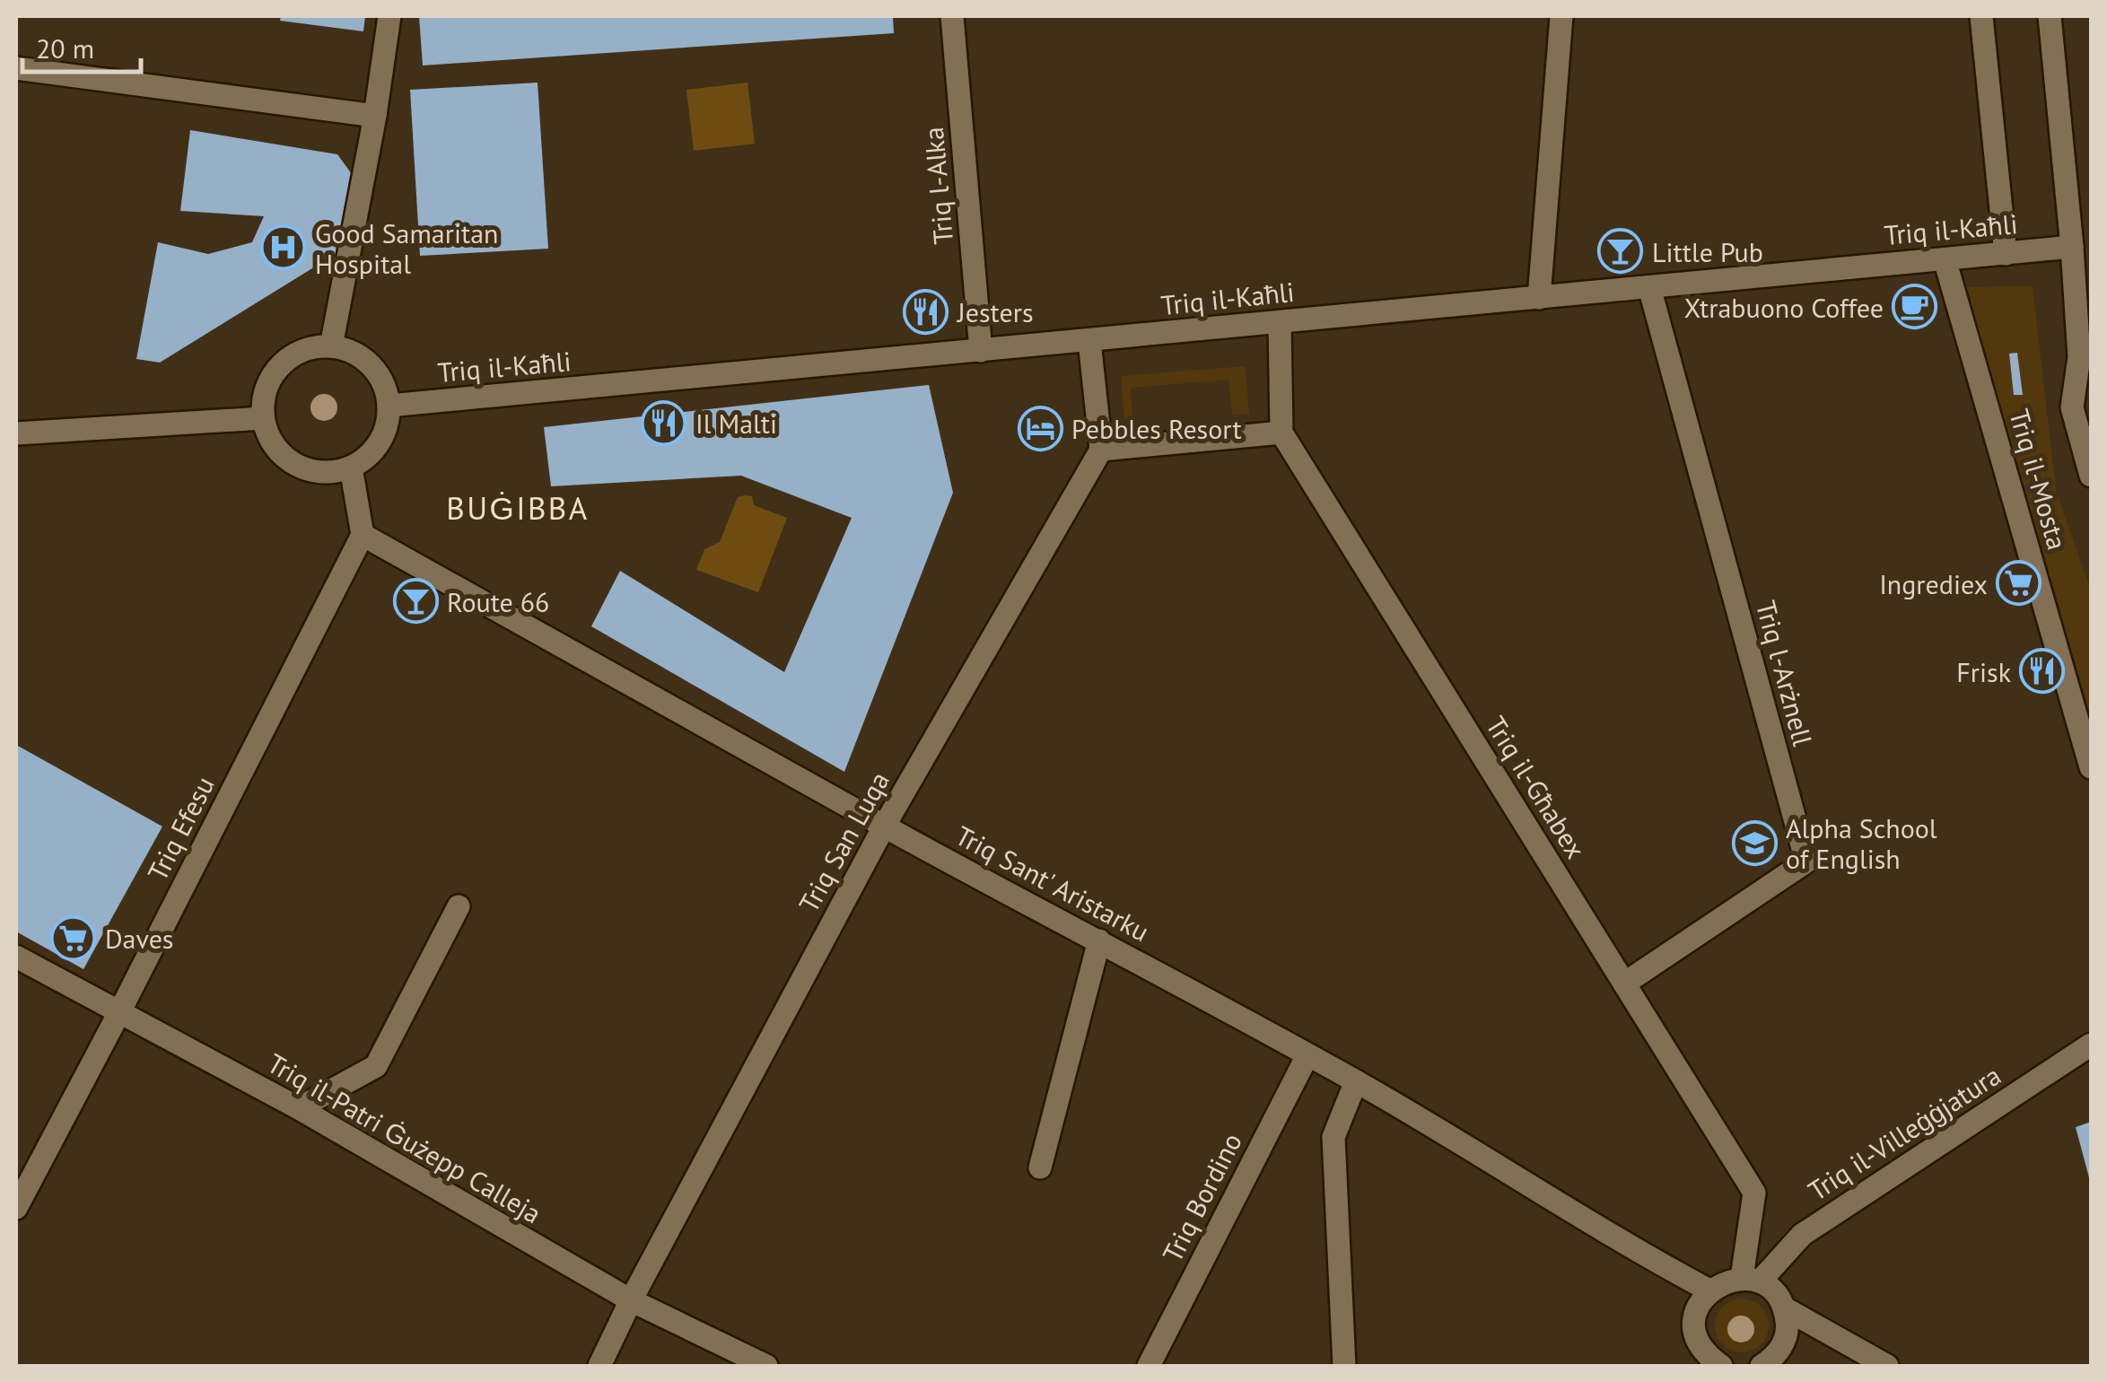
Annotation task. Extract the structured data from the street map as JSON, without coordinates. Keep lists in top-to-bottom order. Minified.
{"streets":{"street":["Triq l-Alka","Triq il-Kaħli","Triq il-Mosta","Triq l-Arżnell","Triq il-Għabex","Triq Efesu","Triq San Luqa","Triq Sant' Aristarku","Triq il-Villeġġjatura","Triq il-Patri Ġużepp Calleja","Triq Bordino"]},"crossings":[["Triq l-Alka","Triq il-Kaħli"],["Triq il-Kaħli","Triq il-Mosta"],["Triq il-Kaħli","Triq l-Arżnell"],["Triq l-Arżnell","Triq il-Għabex"],["Triq il-Għabex","Triq il-Villeġġjatura"],["Triq Efesu","Triq Sant' Aristarku"],["Triq Efesu","Triq il-Patri Ġużepp Calleja"],["Triq San Luqa","Triq Sant' Aristarku"],["Triq San Luqa","Triq il-Patri Ġużepp Calleja"],["Triq Sant' Aristarku","Triq Bordino"]],"districts":["BUĠIBBA"],"places":{"hospital":["Good Samaritan Hospital"],"bar":["Little Pub","Route 66"],"cafe":["Xtrabuono Coffee"],"restaurant":["Jesters","Il Malti","Frisk"],"hotel":["Pebbles Resort"],"supermarket":["Ingrediex","Daves"],"school or university":["Alpha School of English"]},"scale_bar":"20 m"}
